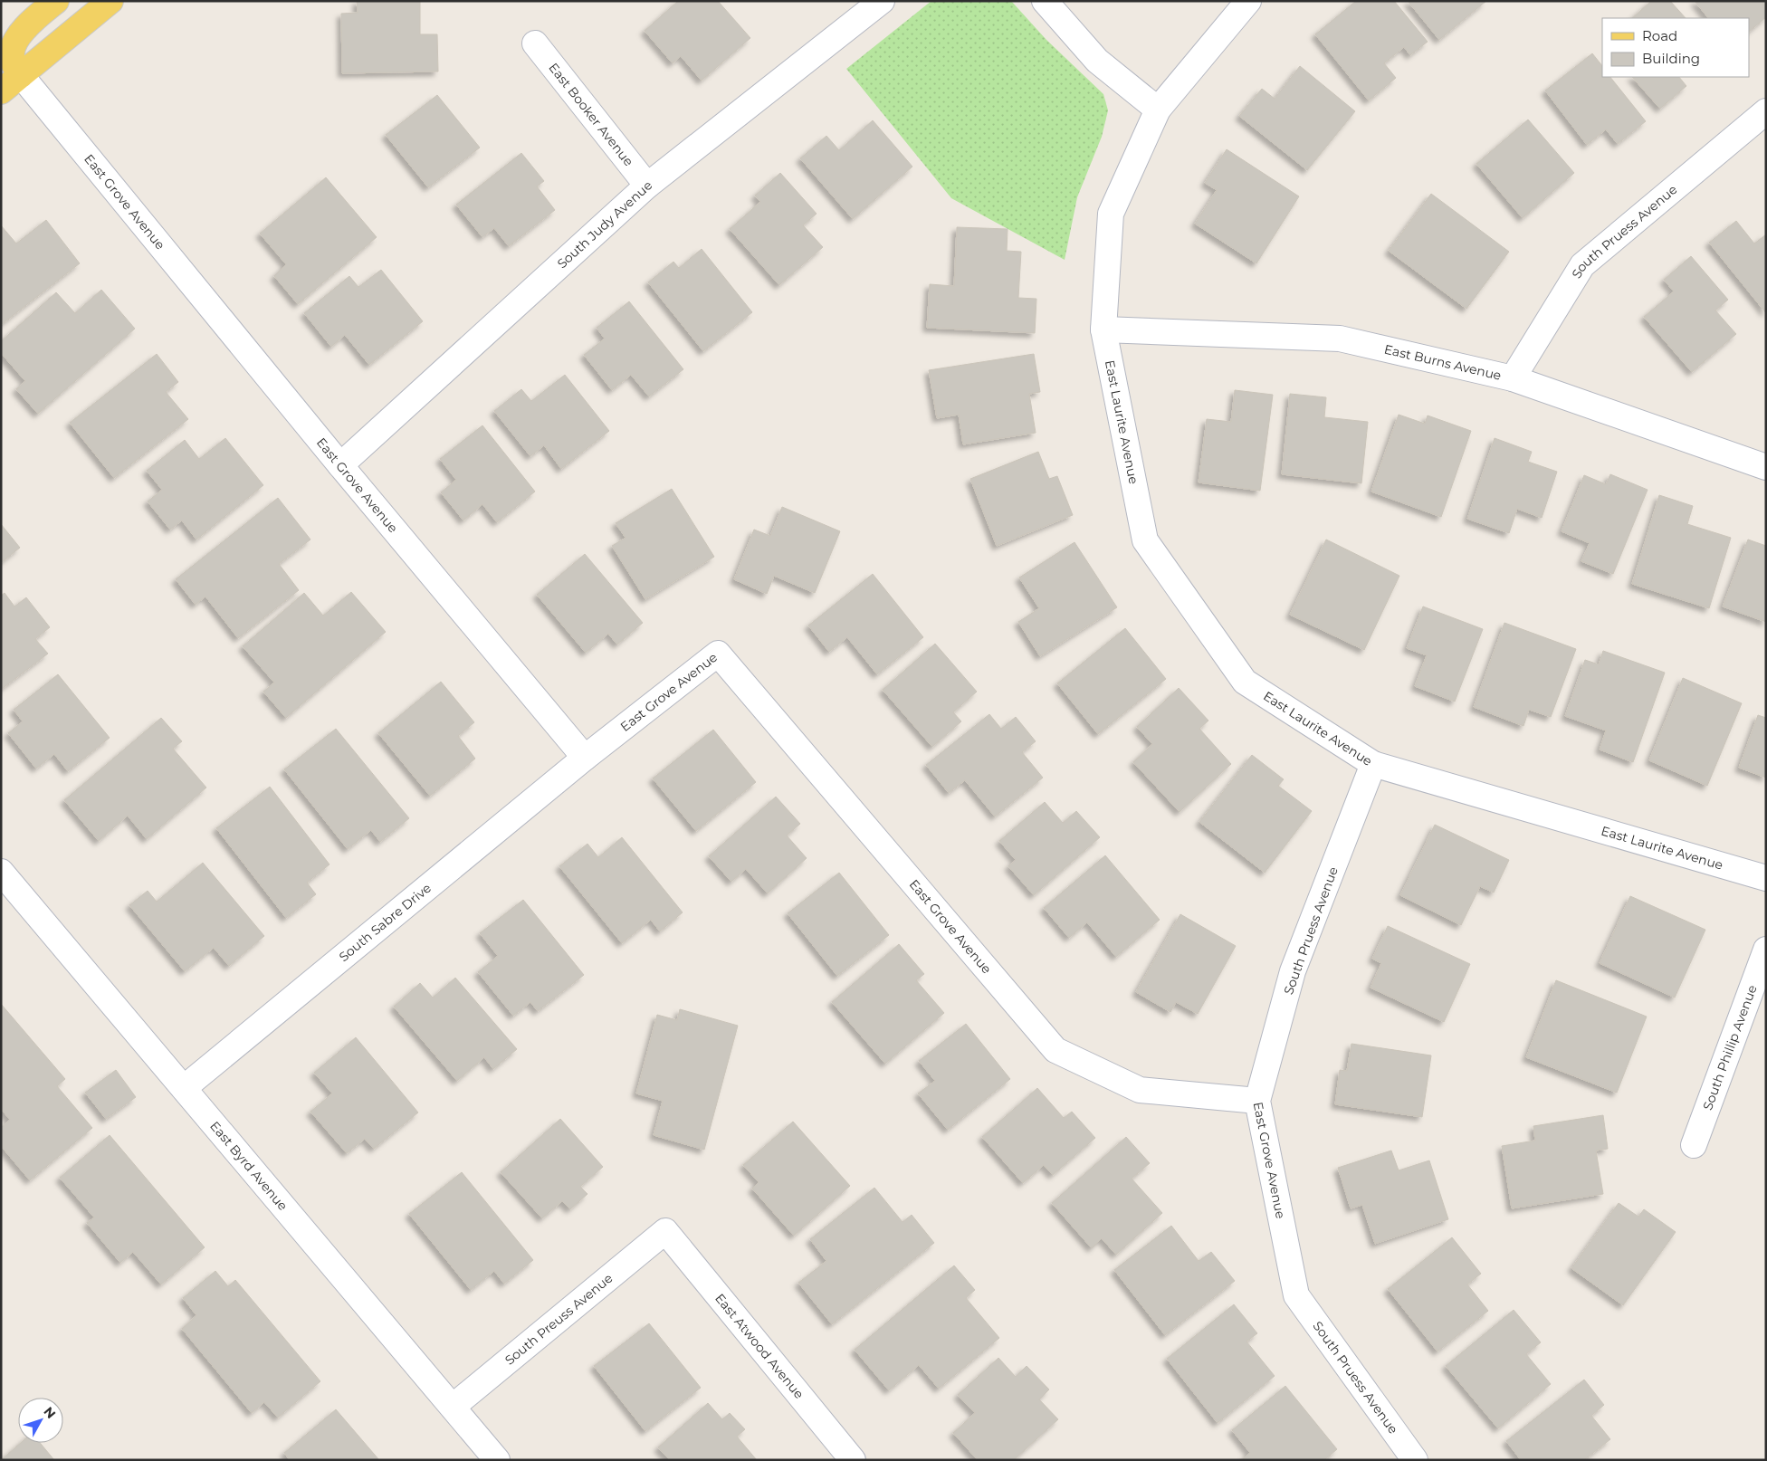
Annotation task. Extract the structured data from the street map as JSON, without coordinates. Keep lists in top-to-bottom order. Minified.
{"streets":{"street":["East Booker Avenue","East Grove Avenue","South Judy Avenue","South Pruess Avenue","East Burns Avenue","East Laurite Avenue","South Sabre Drive","South Phillip Avenue","East Byrd Avenue","South Preuss Avenue","East Atwood Avenue"]},"crossings":[["East Booker Avenue","South Judy Avenue"],["East Grove Avenue","South Judy Avenue"],["East Grove Avenue","South Pruess Avenue"],["East Grove Avenue","South Sabre Drive"],["South Pruess Avenue","East Burns Avenue"],["South Pruess Avenue","East Laurite Avenue"],["East Burns Avenue","East Laurite Avenue"],["South Sabre Drive","East Byrd Avenue"],["East Byrd Avenue","South Preuss Avenue"],["South Preuss Avenue","East Atwood Avenue"]],"legend":["Road","Building"],"north":"top right"}
